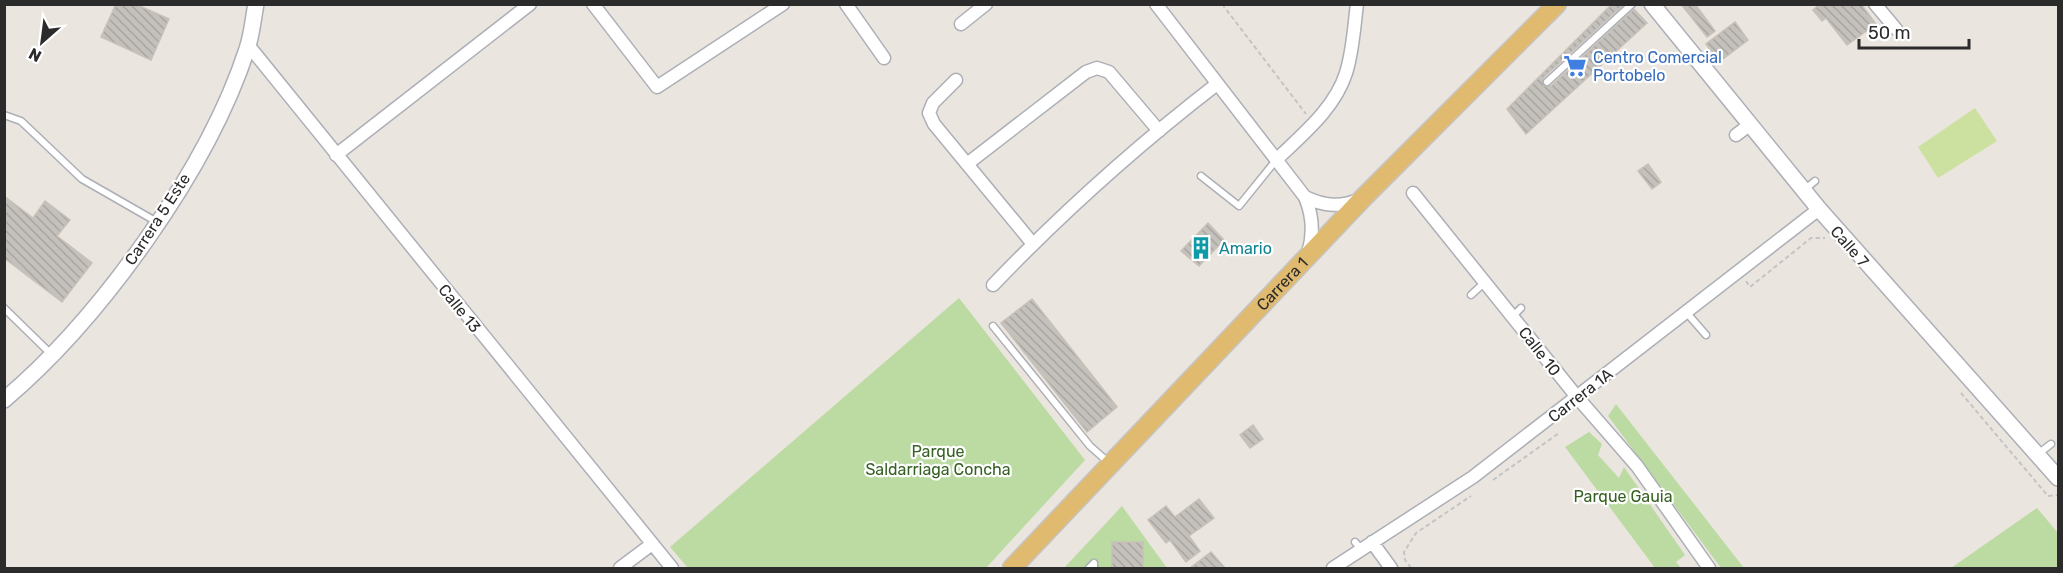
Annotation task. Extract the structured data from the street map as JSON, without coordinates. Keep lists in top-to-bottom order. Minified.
{"streets":{"main road":["Carrera 1"],"street":["Carrera 5 Este","Calle 7","Calle 13","Calle 10","Carrera 1A"]},"crossings":[["Carrera 5 Este","Calle 13"],["Calle 7","Carrera 1A"],["Calle 10","Carrera 1A"]],"parks":["Parque Saldarriaga Concha","Parque Gauia"],"places":{"supermarket":["Centro Comercial Portobelo"],"building":["Amario"]},"scale_bar":"50 m","north":"bottom left"}
